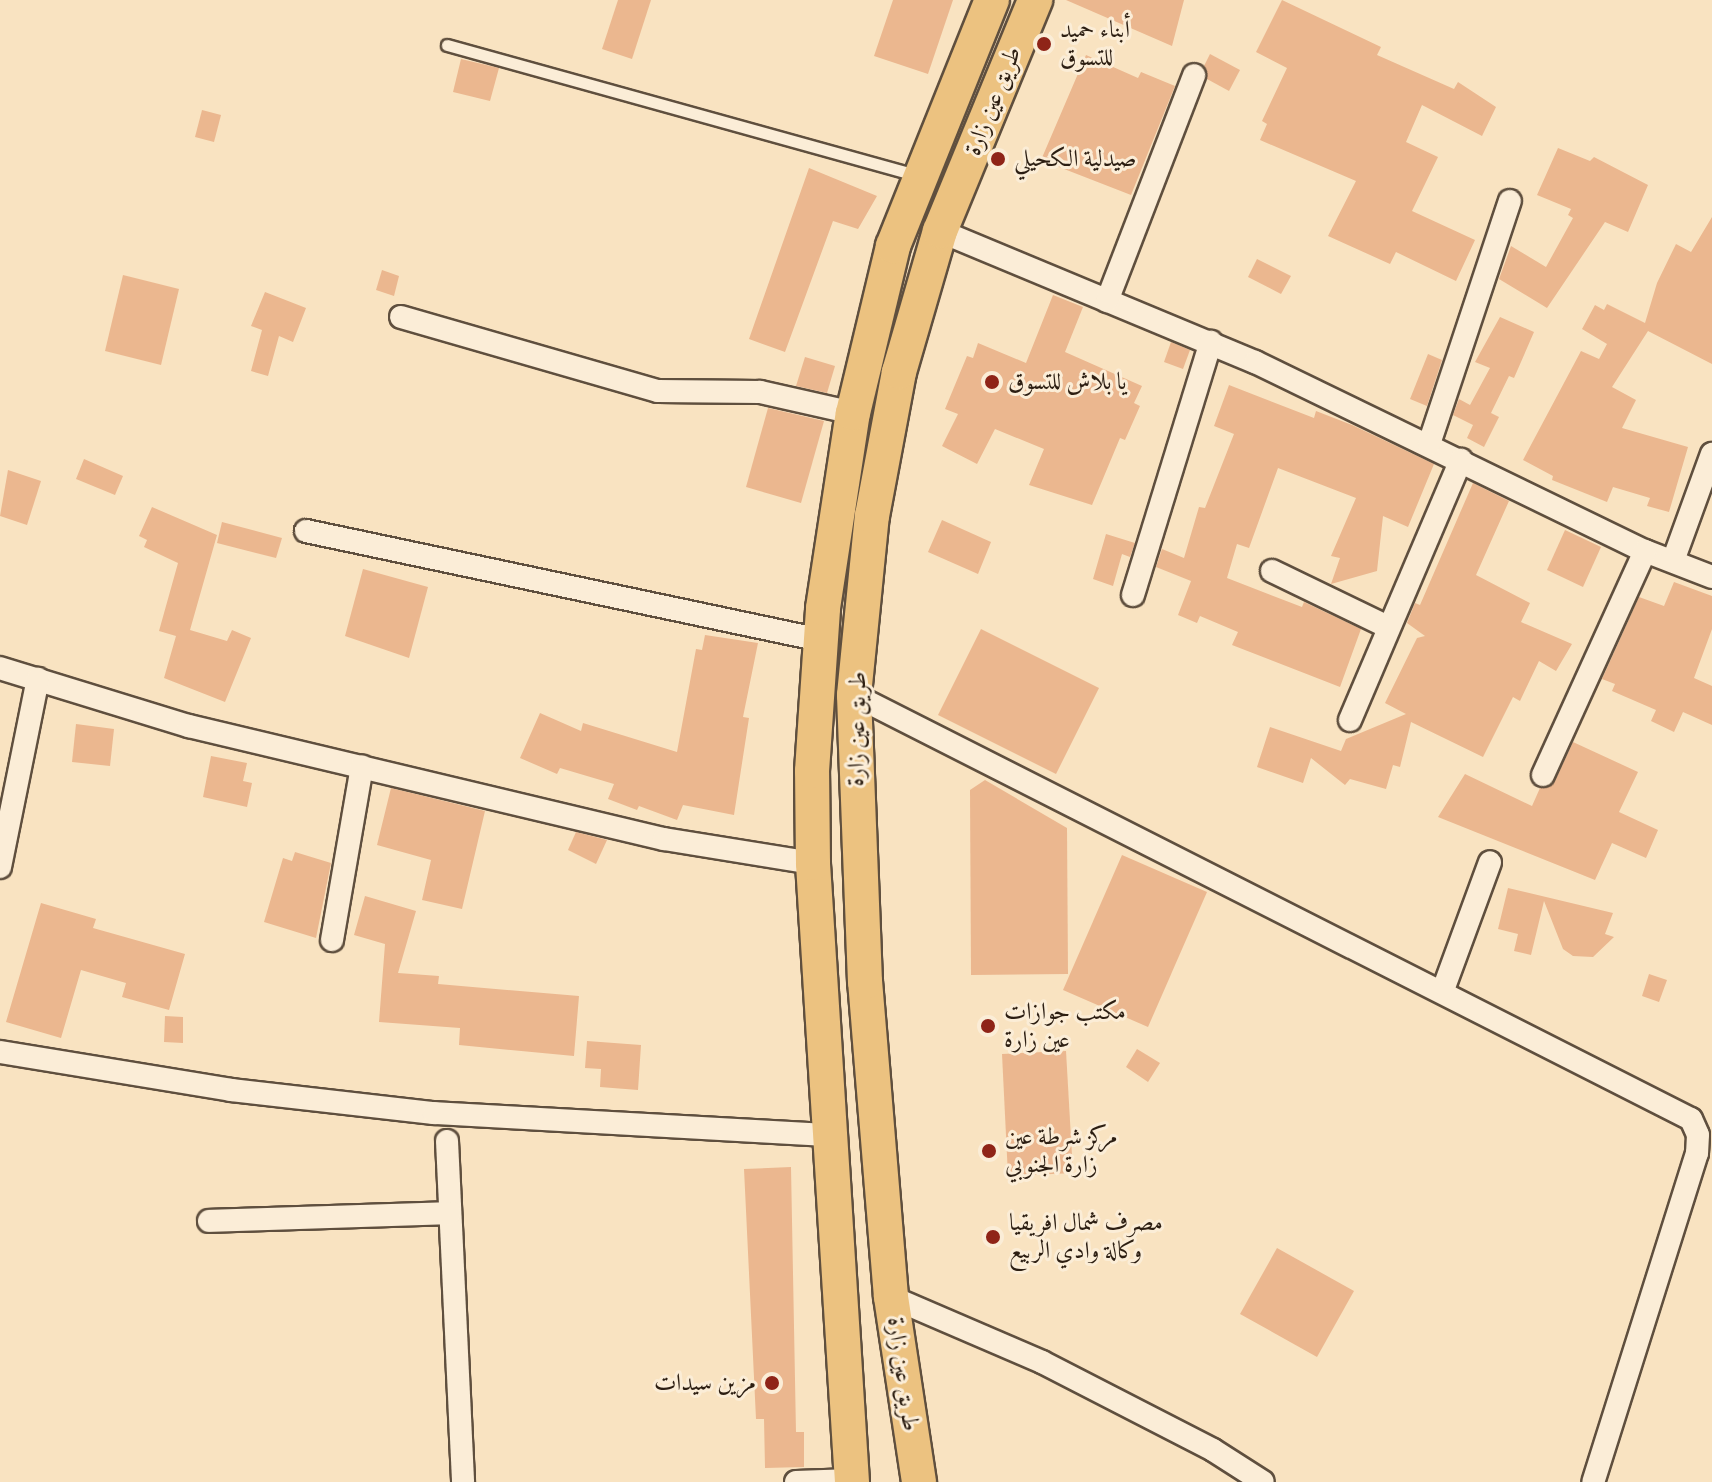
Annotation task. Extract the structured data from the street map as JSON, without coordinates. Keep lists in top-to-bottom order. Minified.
{"streets":{"main road":["طريق عين زارة"]},"places":["أبناء حميد للتسوق","صيدلية الكحيلي","يا بلاش للتسوق","مكتب جوازات عين زارة","مركز شرطة عين زارة الجنوبي","مصرف شمال افريقيا وكالة وادي الربيع","مزين سيدات"]}
